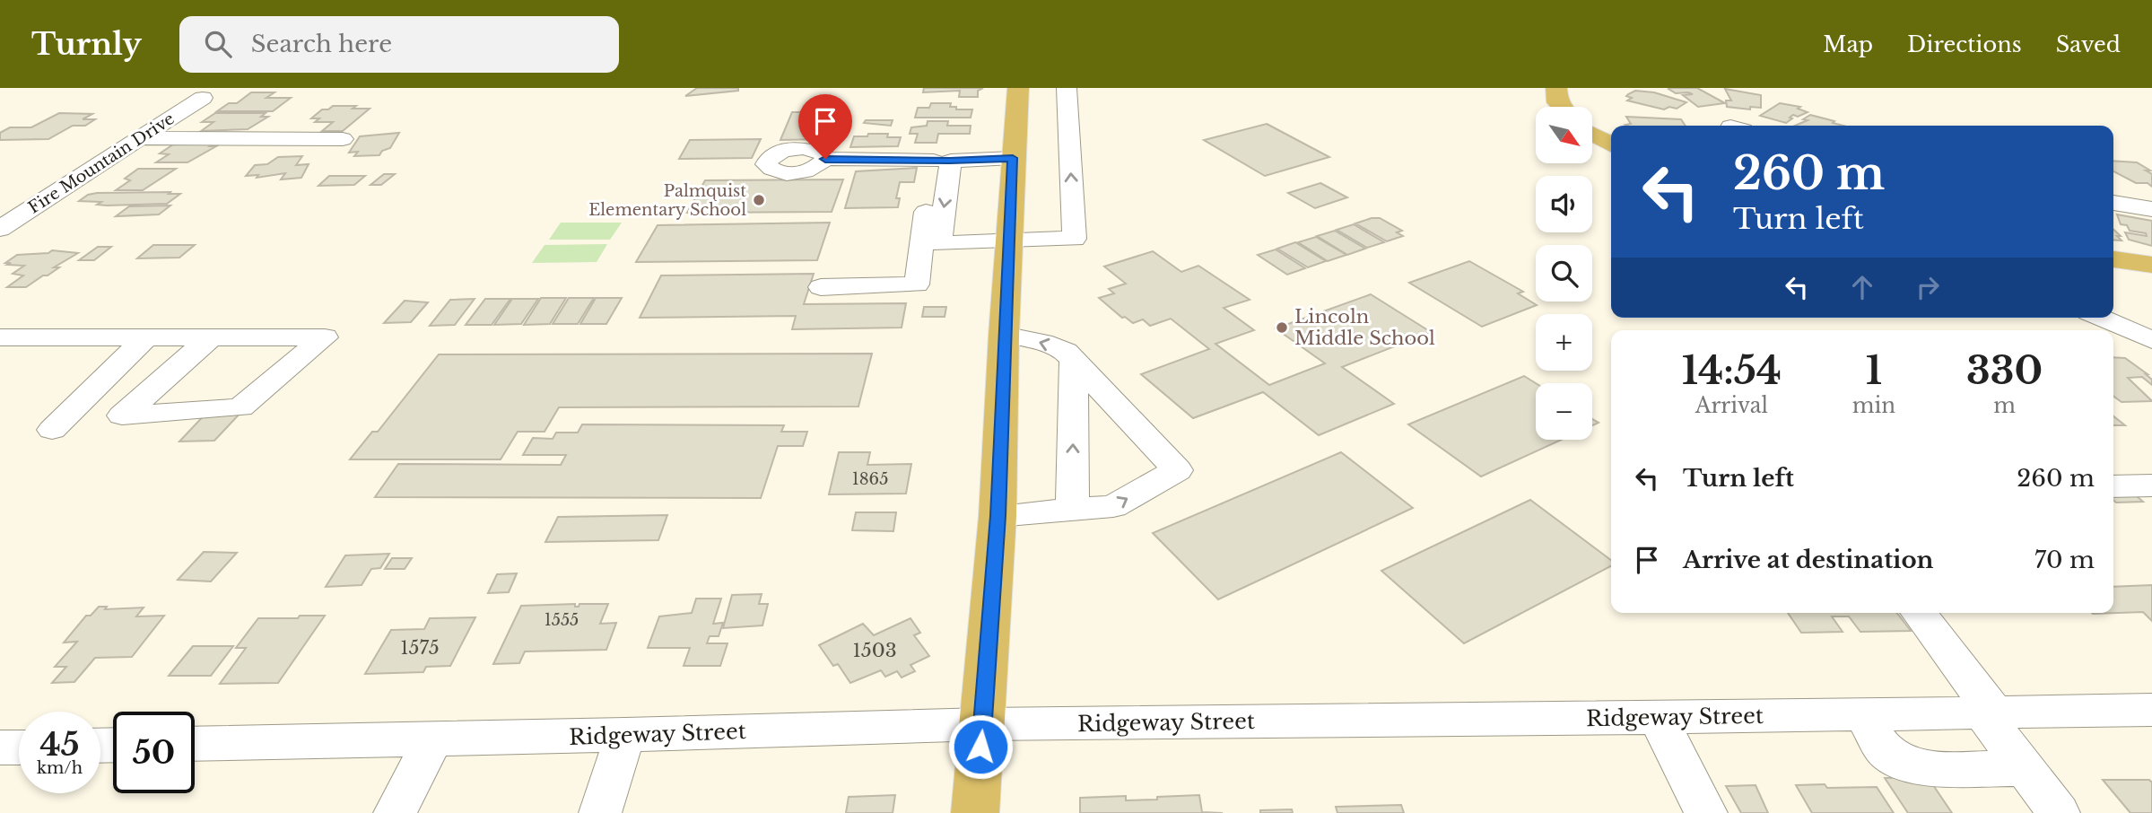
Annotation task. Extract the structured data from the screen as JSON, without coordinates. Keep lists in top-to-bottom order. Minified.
{"streets":{"street":["Fire Mountain Drive","Ridgeway Street"]},"places":["Palmquist Elementary School","Lincoln Middle School"],"house_numbers":["1865","1555","1575","1503"],"north":"bottom right","page":{"header":"Turnly","search":"Search here","nav":["Map","Directions","Saved"],"map_buttons":["+","−"],"turn":["260 m","Turn left"],"eta":["14:54","Arrival","1","min","330","m"],"list":[{"name":"Turn left","value":"260 m"},{"name":"Arrive at destination","value":"70 m"}],"speed":"45 km/h","limit":"50"}}
